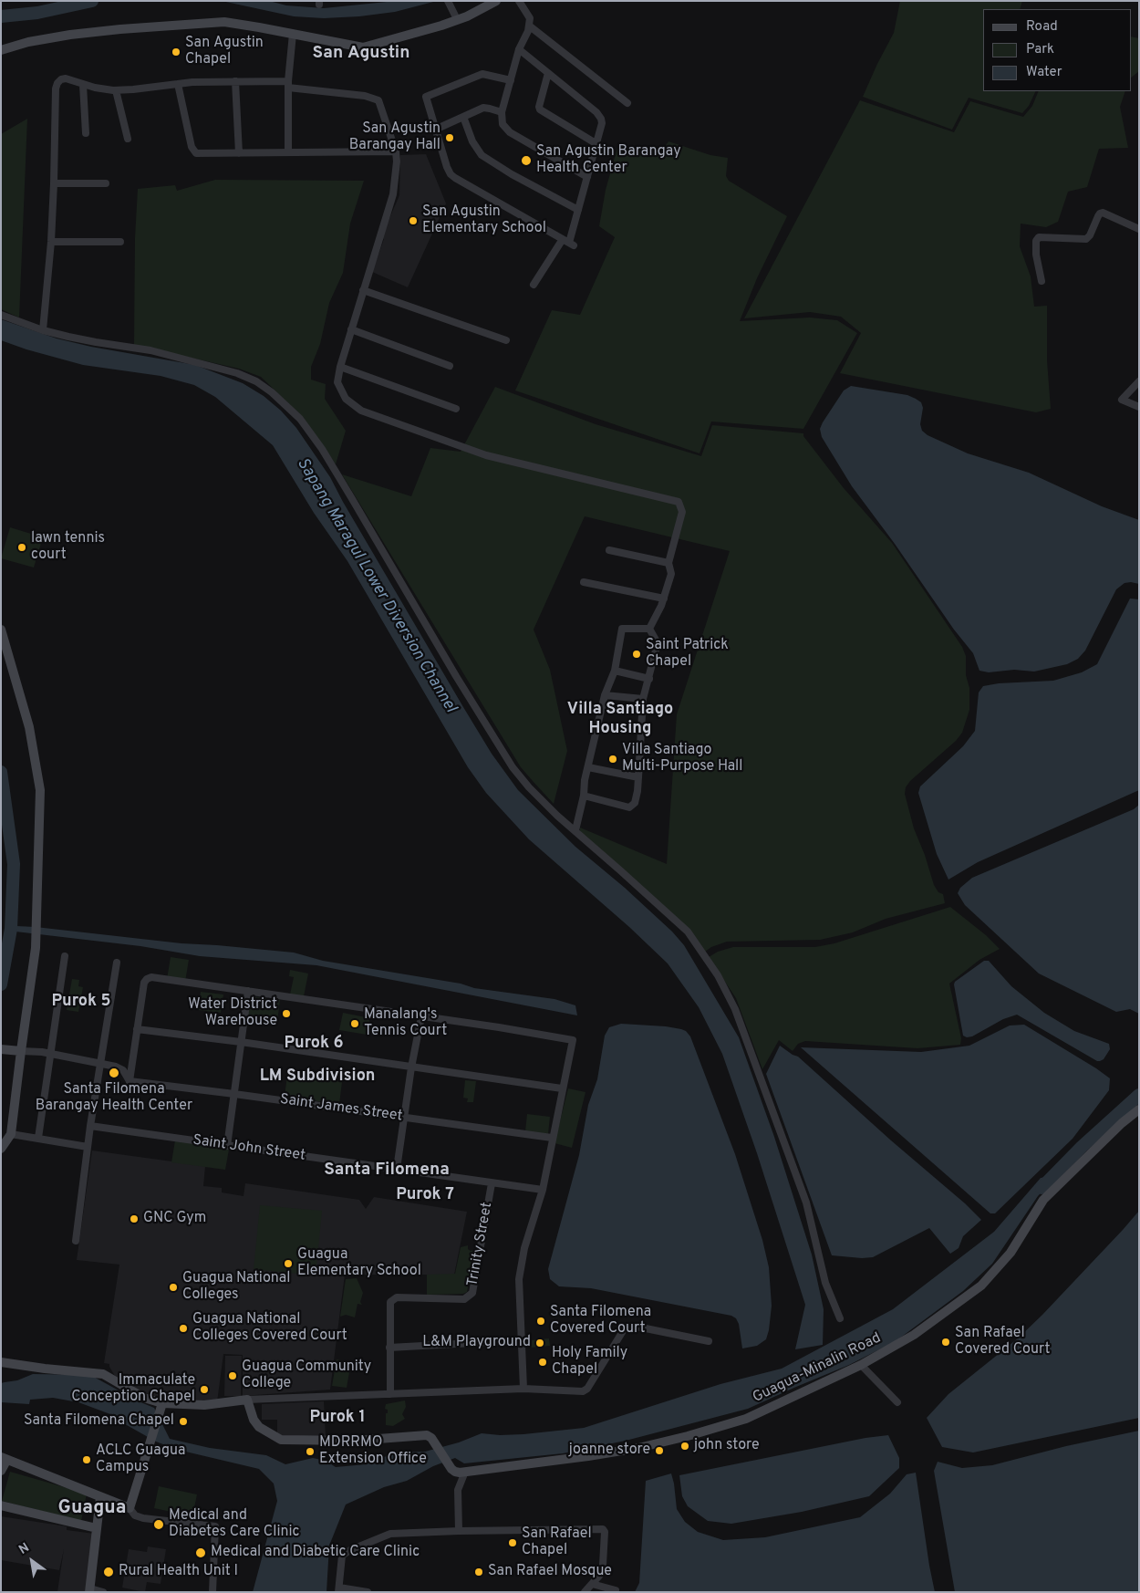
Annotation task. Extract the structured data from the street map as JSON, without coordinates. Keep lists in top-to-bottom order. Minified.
{"streets":{"main road":["Guagua-Minalin Road"],"street":["Saint James Street","Saint John Street","Trinity Street"]},"crossings":[["Saint John Street","Trinity Street"]],"districts":["San Agustin","Villa Santiago Housing","Purok 5","Purok 6","LM Subdivision","Santa Filomena","Purok 7","Purok 1","Guagua"],"water":["Sapang Maragul Lower Diversion Channel"],"places":["San Agustin Chapel","San Agustin Barangay Hall","San Agustin Barangay Health Center","San Agustin Elementary School","lawn tennis court","Saint Patrick Chapel","Villa Santiago Multi-Purpose Hall","Water District Warehouse","Manalang's Tennis Court","Santa Filomena Barangay Health Center","GNC Gym","Guagua Elementary School","Guagua National Colleges","Santa Filomena Covered Court","Guagua National Colleges Covered Court","San Rafael Covered Court","L&M Playground","Holy Family Chapel","Guagua Community College","Immaculate Conception Chapel","Santa Filomena Chapel","john store","joanne store","MDRRMO Extension Office","ACLC Guagua Campus","Medical and Diabetes Care Clinic","San Rafael Chapel","Medical and Diabetic Care Clinic","Rural Health Unit I","San Rafael Mosque"],"legend":["Road","Park","Water"],"north":"top left"}
